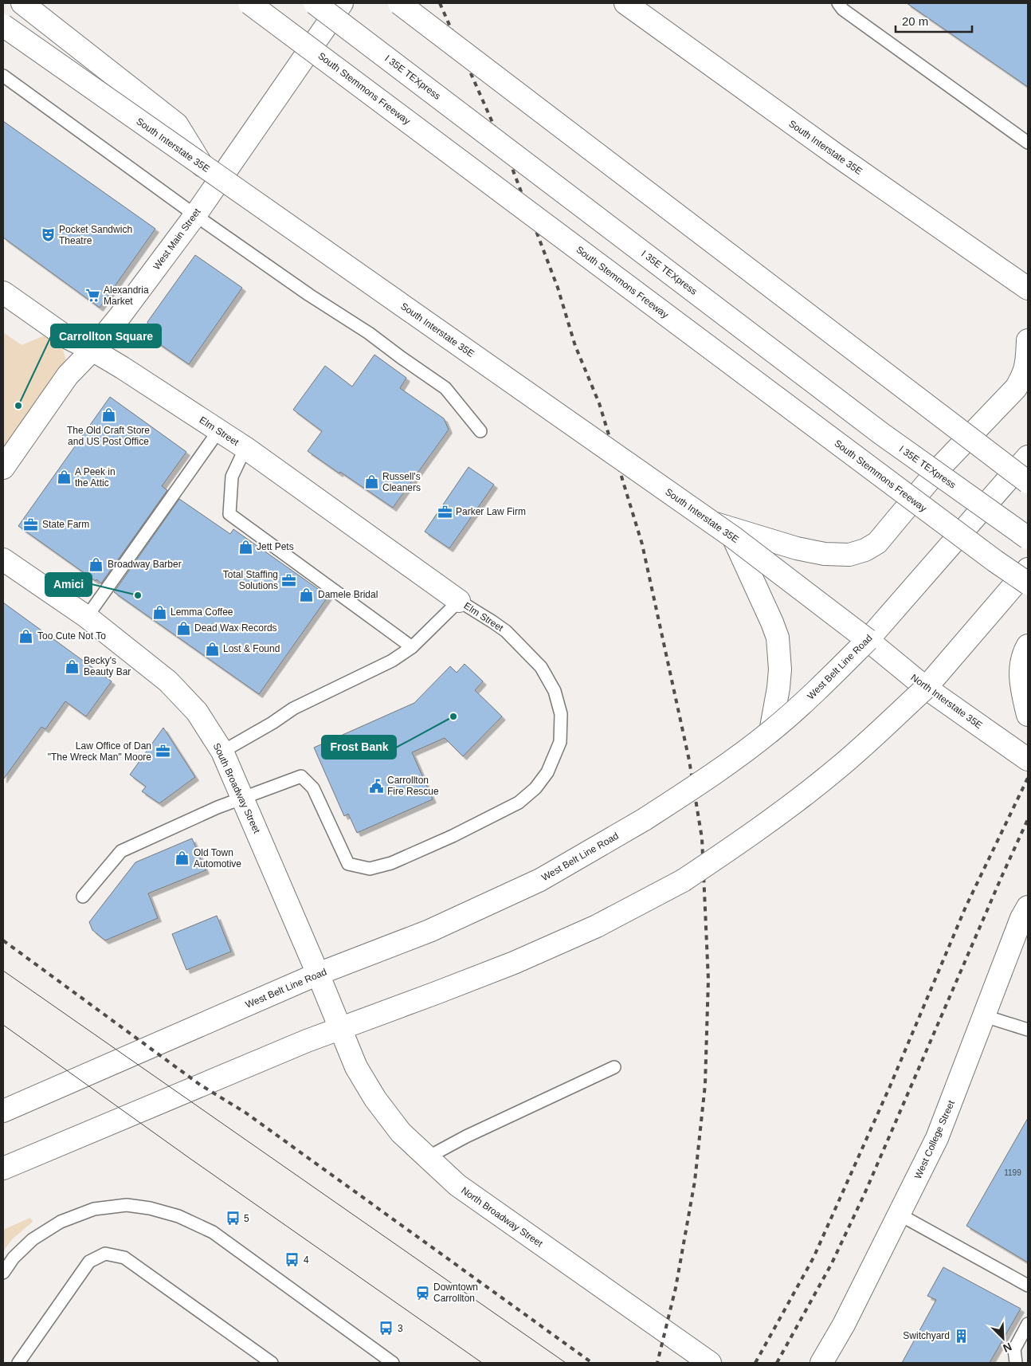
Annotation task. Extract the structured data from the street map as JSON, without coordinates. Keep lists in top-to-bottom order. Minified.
{"streets":{"main road":["I 35E TEXpress","South Stemmons Freeway","South Interstate 35E","West Main Street","Elm Street","West Belt Line Road","North Interstate 35E","South Broadway Street","West College Street","North Broadway Street"]},"crossings":[["South Interstate 35E","West Belt Line Road"],["South Interstate 35E","North Interstate 35E"],["West Main Street","Elm Street"],["Elm Street","South Broadway Street"],["West Belt Line Road","North Interstate 35E"],["West Belt Line Road","South Broadway Street"],["South Broadway Street","North Broadway Street"]],"places":{"theatre":["Pocket Sandwich Theatre"],"supermarket":["Alexandria Market"],"other":["Carrollton Square","Amici","Frost Bank"],"shop":["The Old Craft Store and US Post Office","A Peek in the Attic","Russell's Cleaners","Jett Pets","Broadway Barber","Damele Bridal","Lemma Coffee","Dead Wax Records","Too Cute Not To","Lost & Found","Becky's Beauty Bar","Old Town Automotive"],"office":["Parker Law Firm","State Farm","Total Staffing Solutions","Law Office of Dan \"The Wreck Man\" Moore"],"public building":["Carrollton Fire Rescue"],"bus stop":["5","4","3"],"station":["Downtown Carrollton"],"building":["Switchyard"]},"house_numbers":["1199"],"scale_bar":"20 m","north":"bottom right"}
